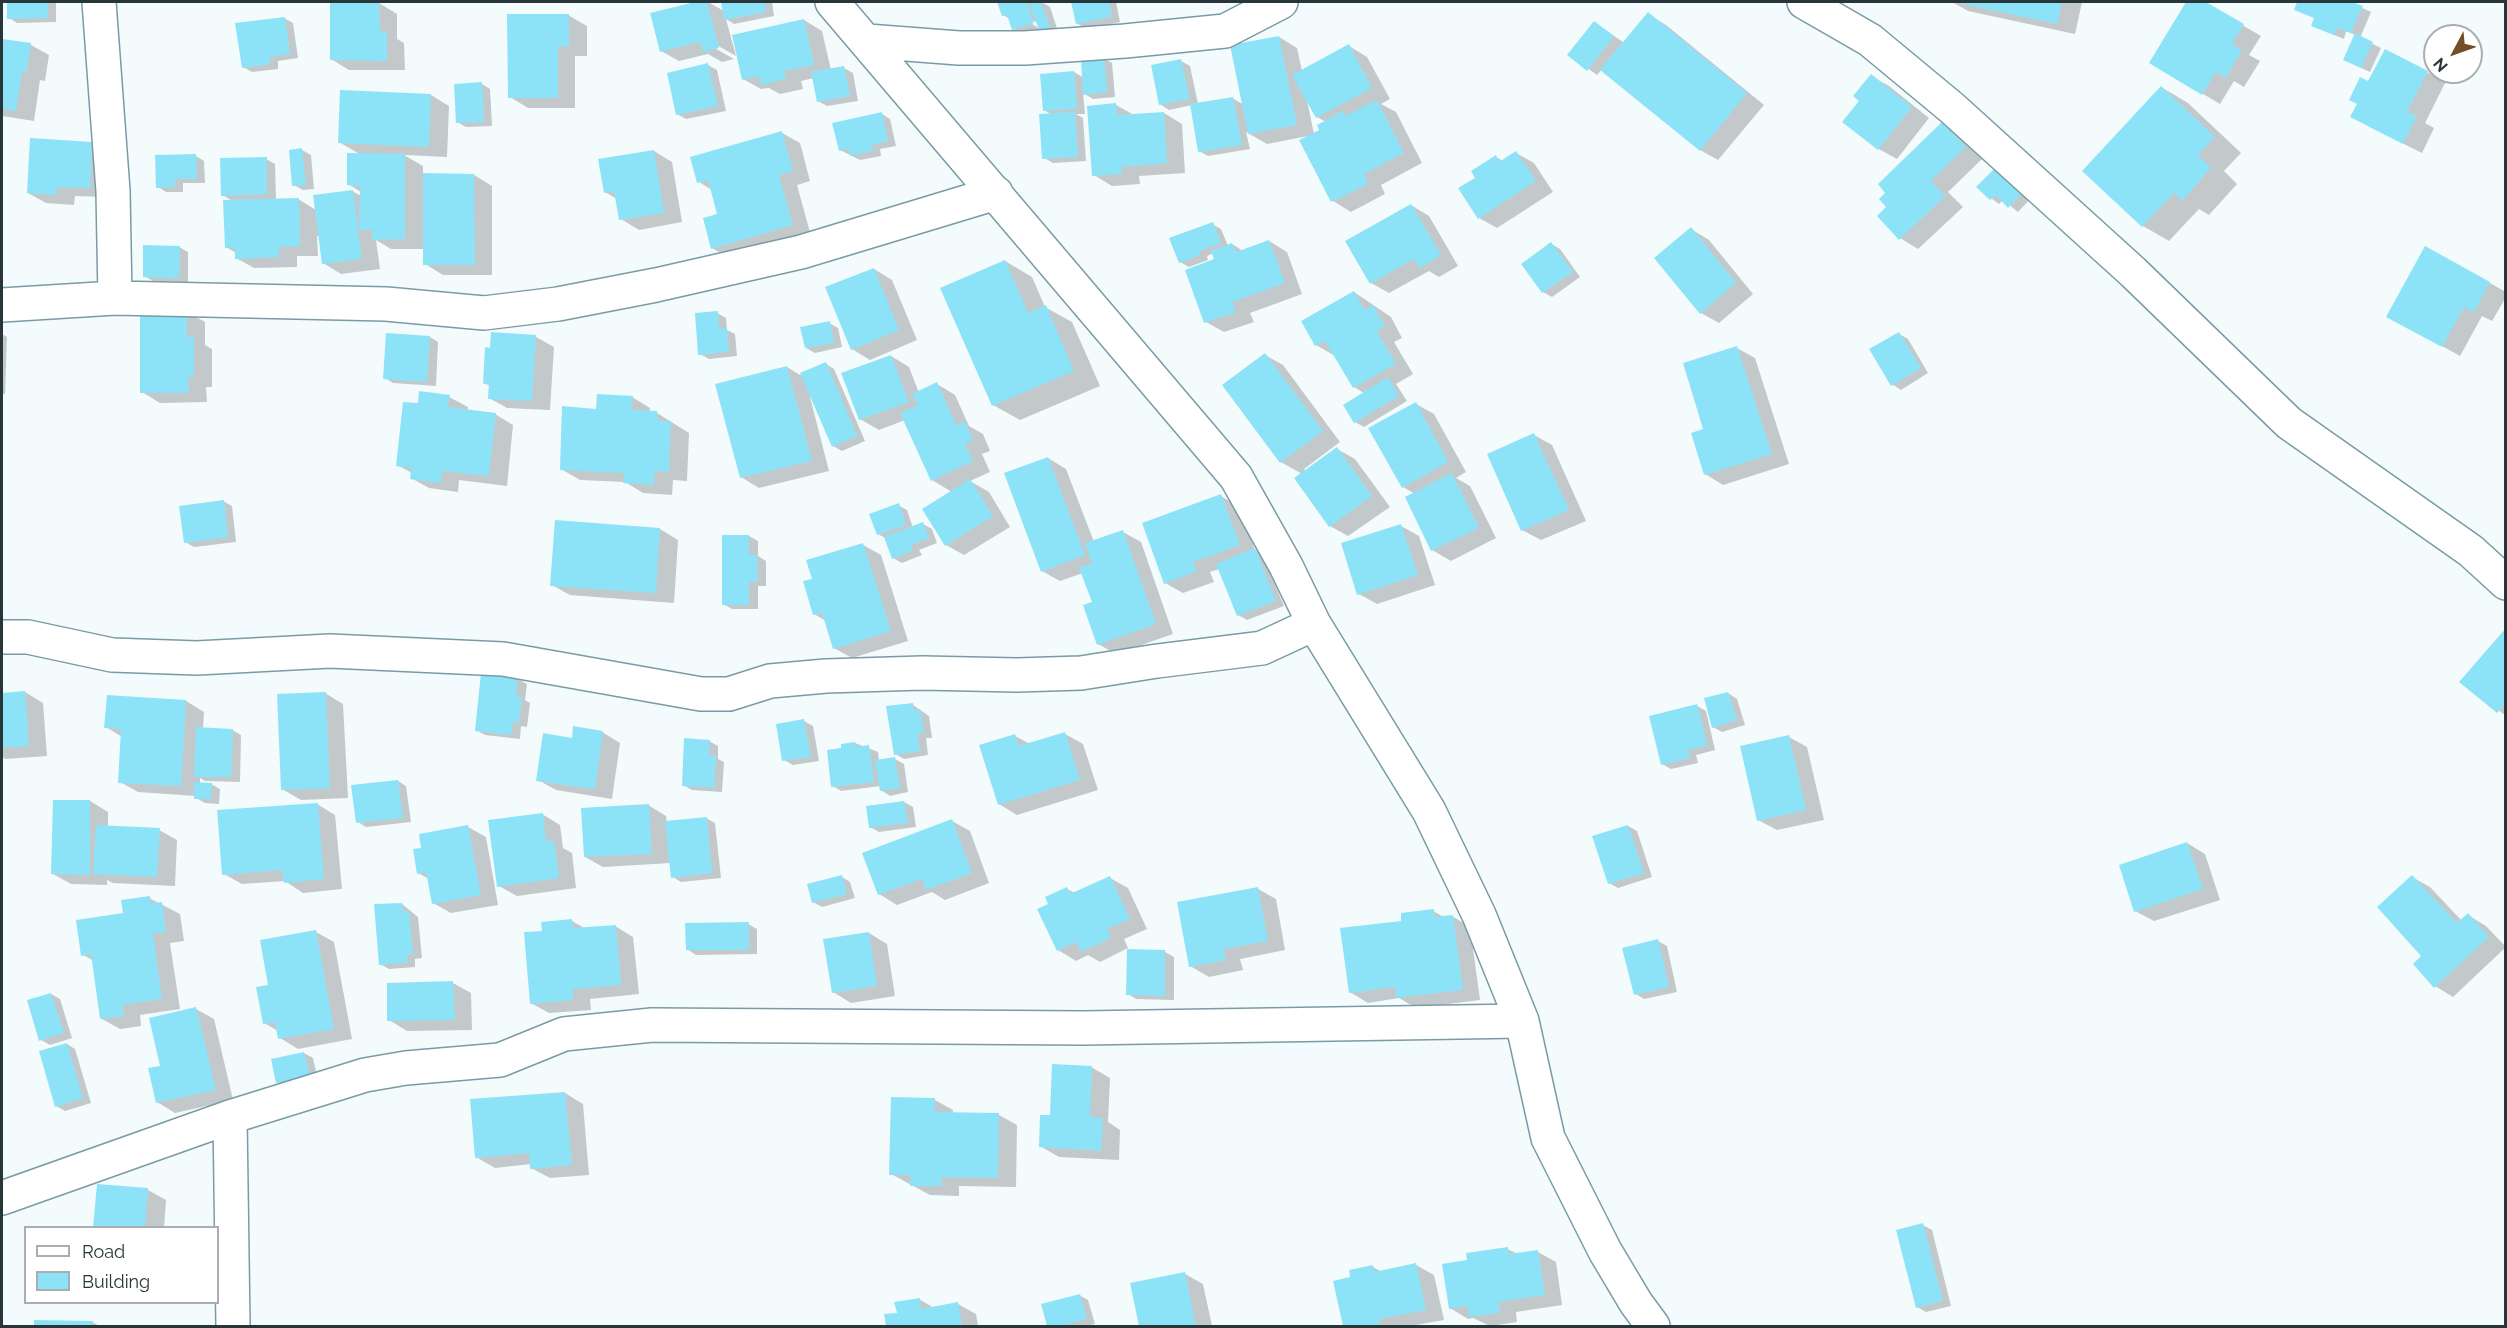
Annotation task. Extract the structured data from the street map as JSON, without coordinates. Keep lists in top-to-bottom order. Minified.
{"legend":["Road","Building"],"north":"bottom left"}
